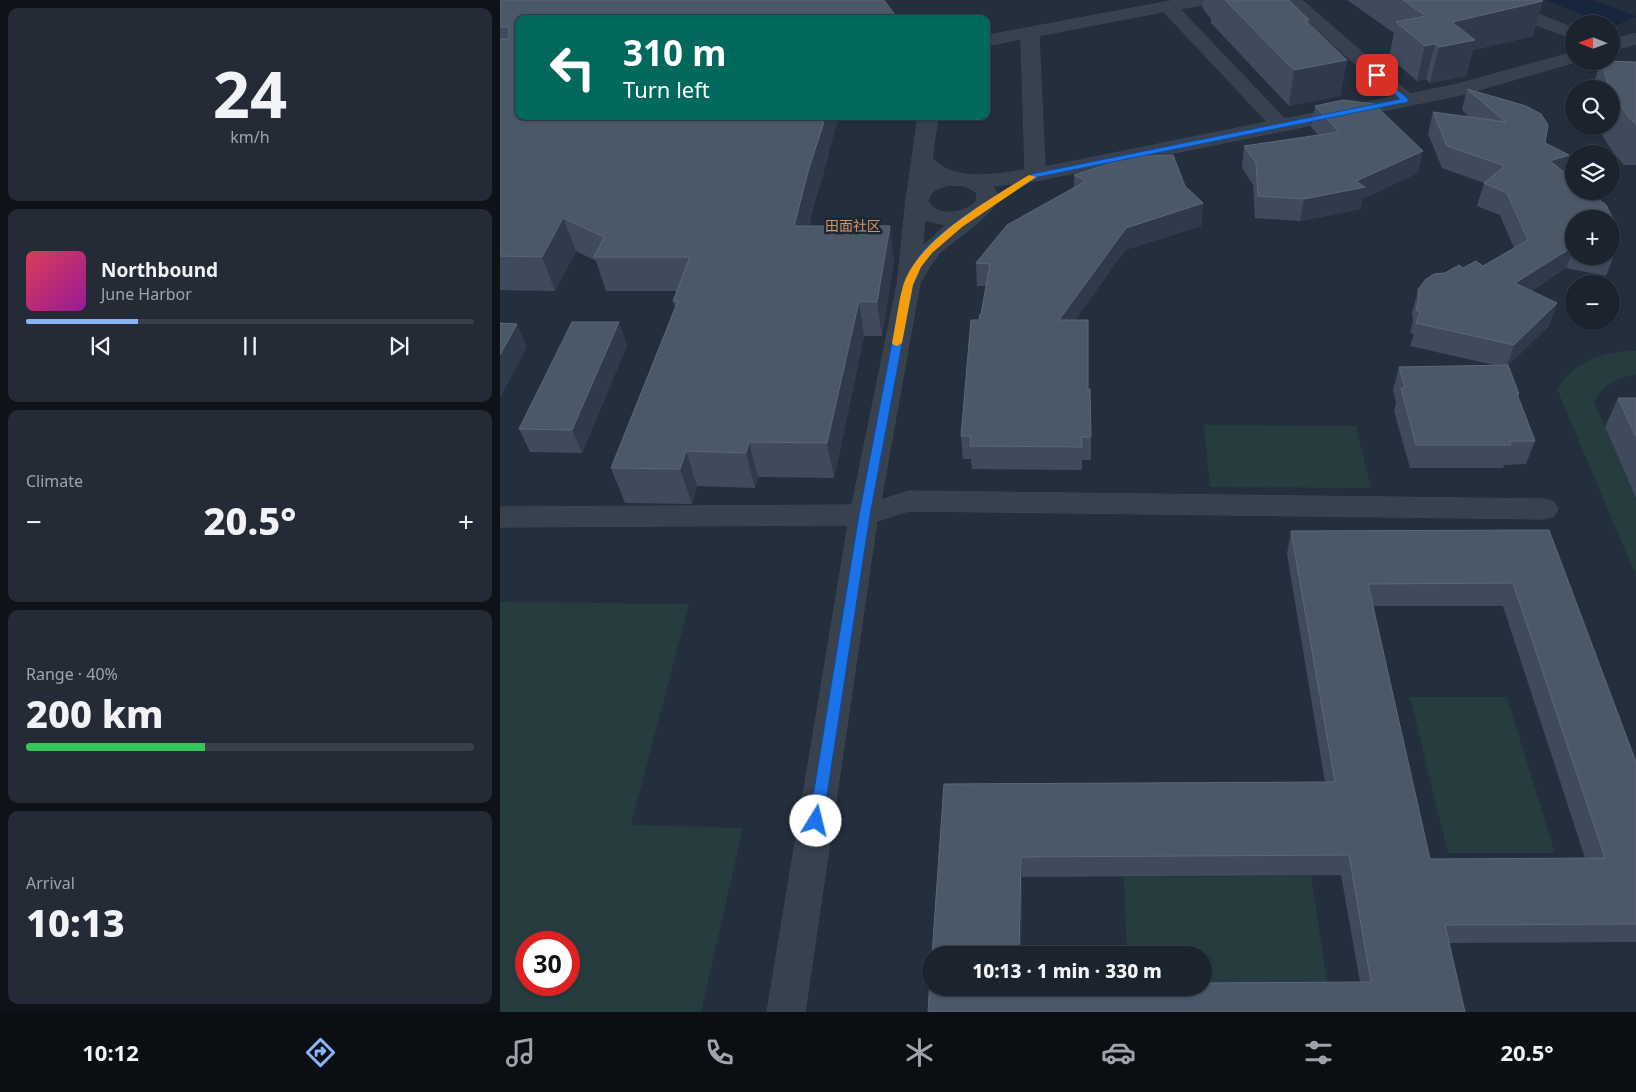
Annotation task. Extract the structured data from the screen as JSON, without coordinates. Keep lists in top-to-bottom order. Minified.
{"districts":["田面社区"],"north":"left","page":{"tile":[["24","km/h"],"Climate",["Range · 40%","200 km"],["Arrival","10:13"]],"map_buttons":["+","−"],"turn":["310 m","Turn left"],"song":["Northbound","June Harbor"],"heat":["−","20.5°","+"],"limit":"30","trip":"10:13 · 1 min · 330 m","tabs":["10:12","20.5°"]}}
